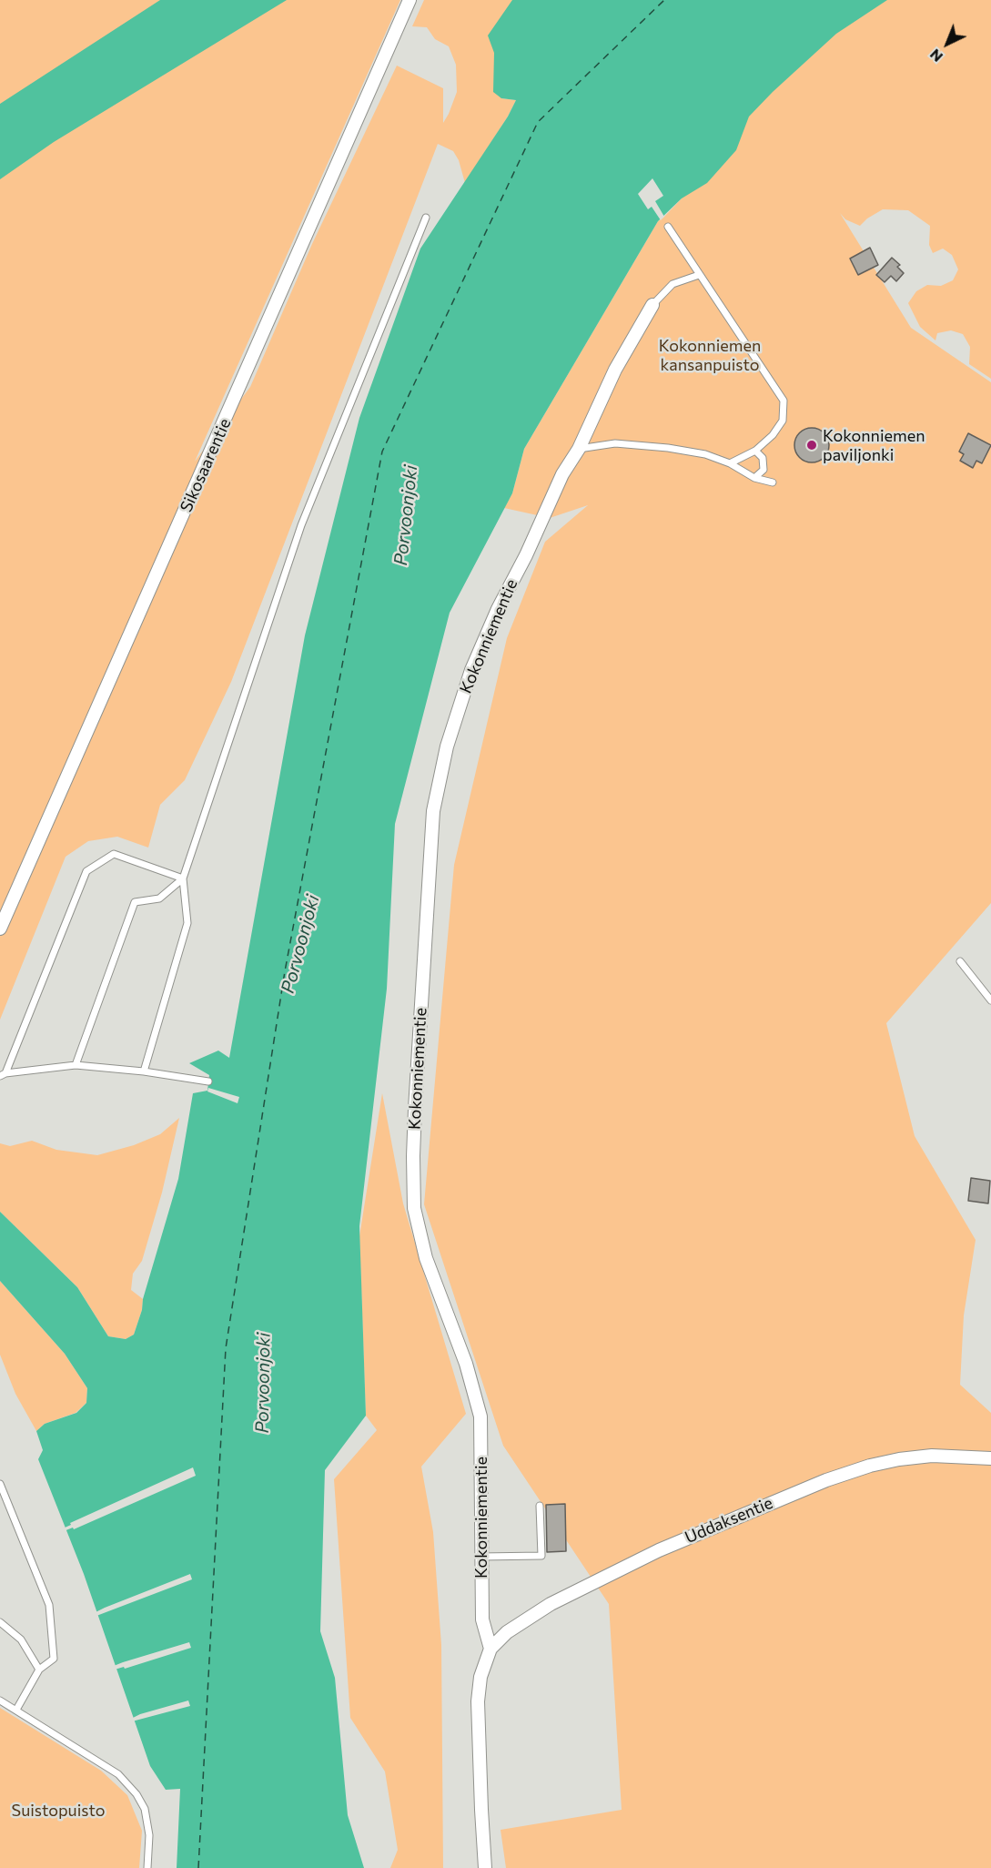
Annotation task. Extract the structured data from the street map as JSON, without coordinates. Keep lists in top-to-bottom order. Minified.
{"streets":{"street":["Sikosaarentie","Kokonniementie","Uddaksentie"]},"crossings":[["Kokonniementie","Uddaksentie"]],"water":["Porvoonjoki"],"parks":["Kokonniemen kansanpuisto","Suistopuisto"],"places":["Kokonniemen paviljonki"],"north":"bottom left"}
